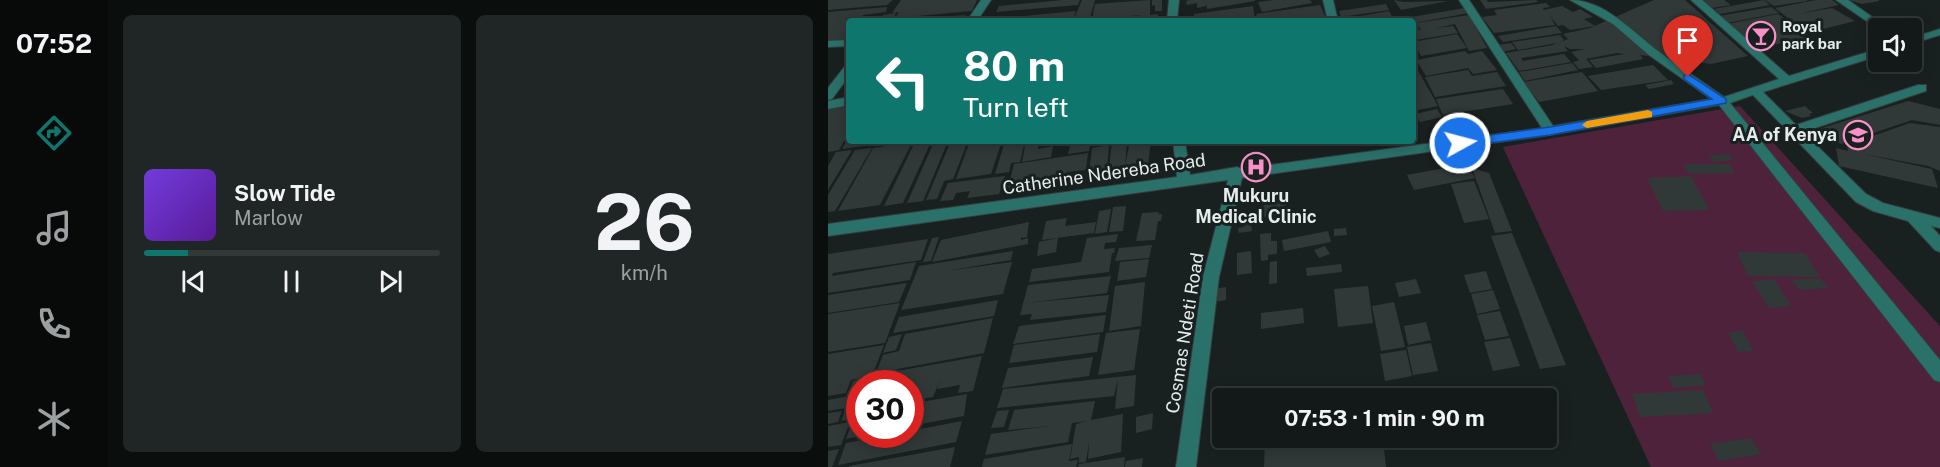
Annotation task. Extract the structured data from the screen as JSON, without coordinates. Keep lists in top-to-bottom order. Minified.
{"streets":{"street":["Catherine Ndereba Road","Cosmas Ndeti Road"]},"crossings":[["Catherine Ndereba Road","Cosmas Ndeti Road"]],"places":{"bar":["Royal park bar"],"school or university":["AA of Kenya"],"hospital":["Mukuru Medical Clinic"]},"page":{"tabs":"07:52","tile":["26","km/h"],"turn":["80 m","Turn left"],"song":["Slow Tide","Marlow"],"limit":"30","trip":"07:53 · 1 min · 90 m"}}
